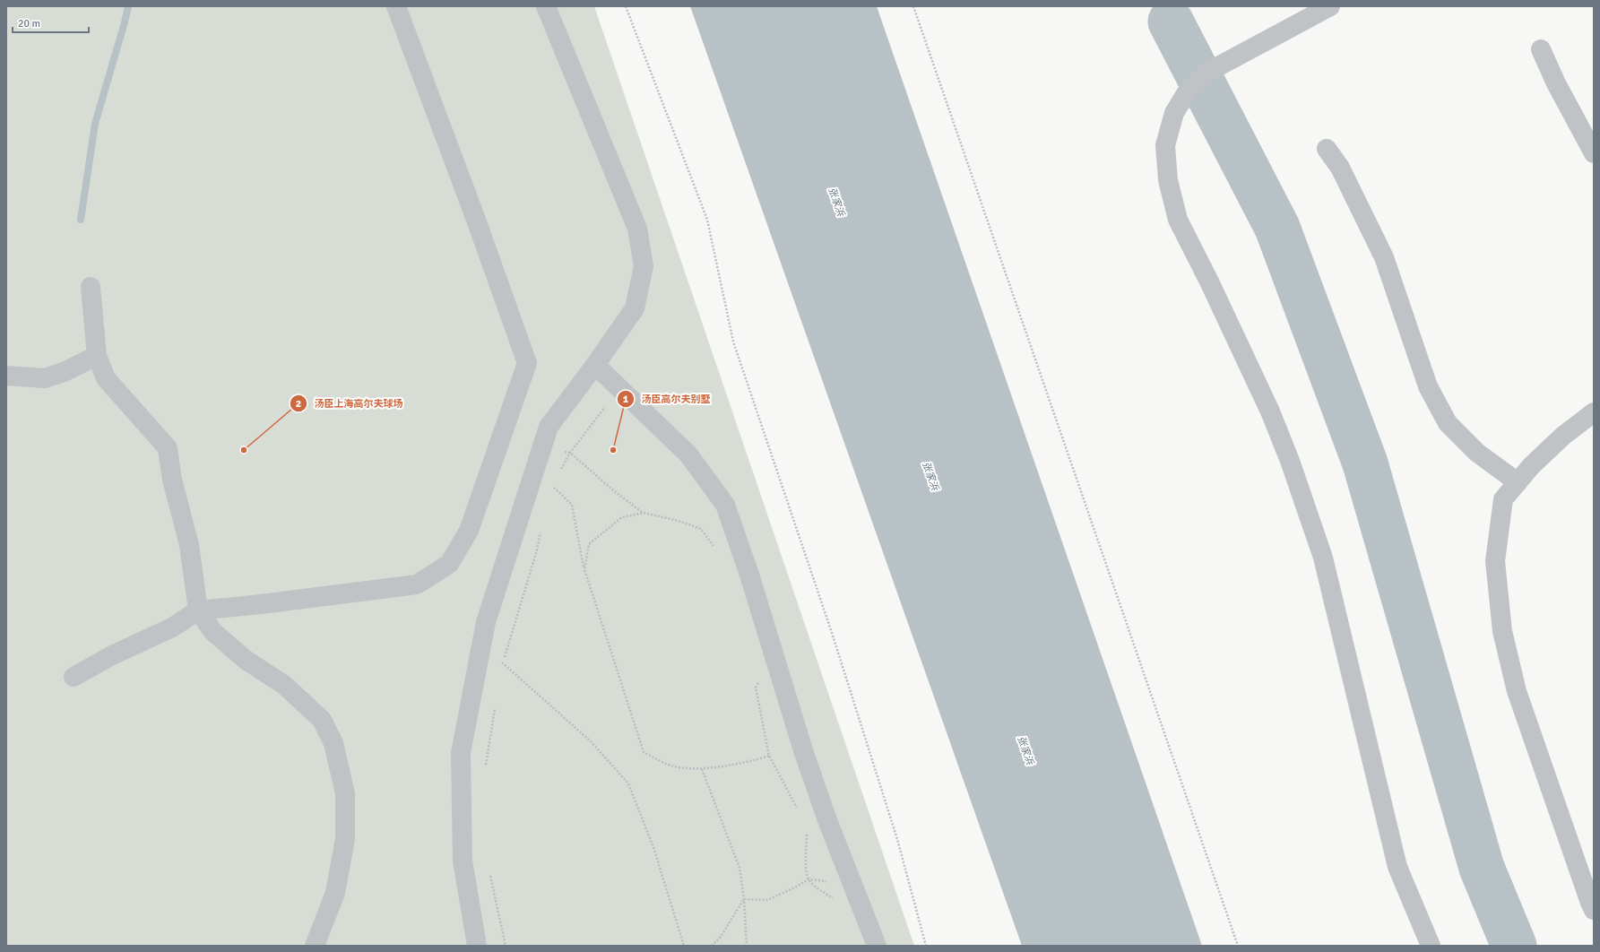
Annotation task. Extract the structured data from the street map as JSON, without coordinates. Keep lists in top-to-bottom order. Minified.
{"water":["张家浜"],"places":["汤臣上海高尔夫球场","汤臣高尔夫别墅"],"scale_bar":"20 m"}
